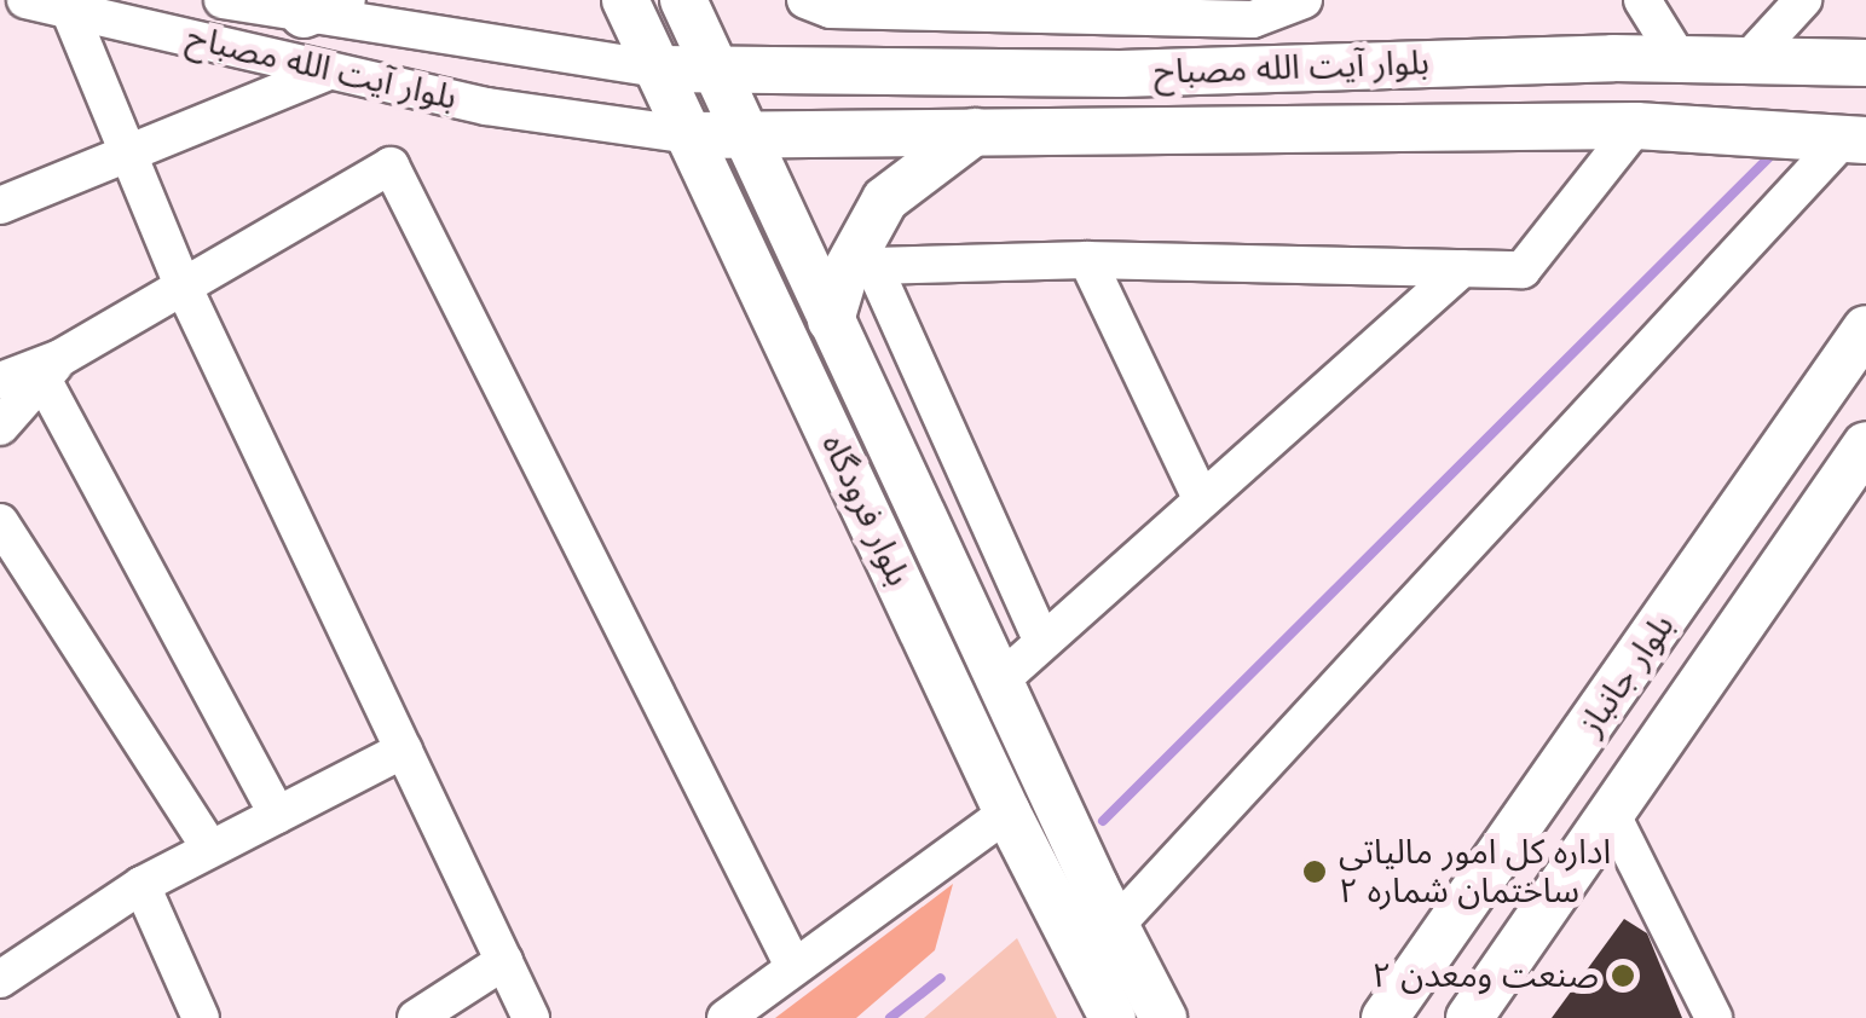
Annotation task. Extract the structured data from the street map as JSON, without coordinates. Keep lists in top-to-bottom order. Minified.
{"streets":{"main road":["بلوار آیت الله مصباح","بلوار فرودگاه","بلوار جانباز"]},"crossings":[["بلوار آیت الله مصباح","بلوار فرودگاه"]],"places":["اداره کل امور مالیاتی ساختمان شماره ۲","صنعت ومعدن ۲"]}
